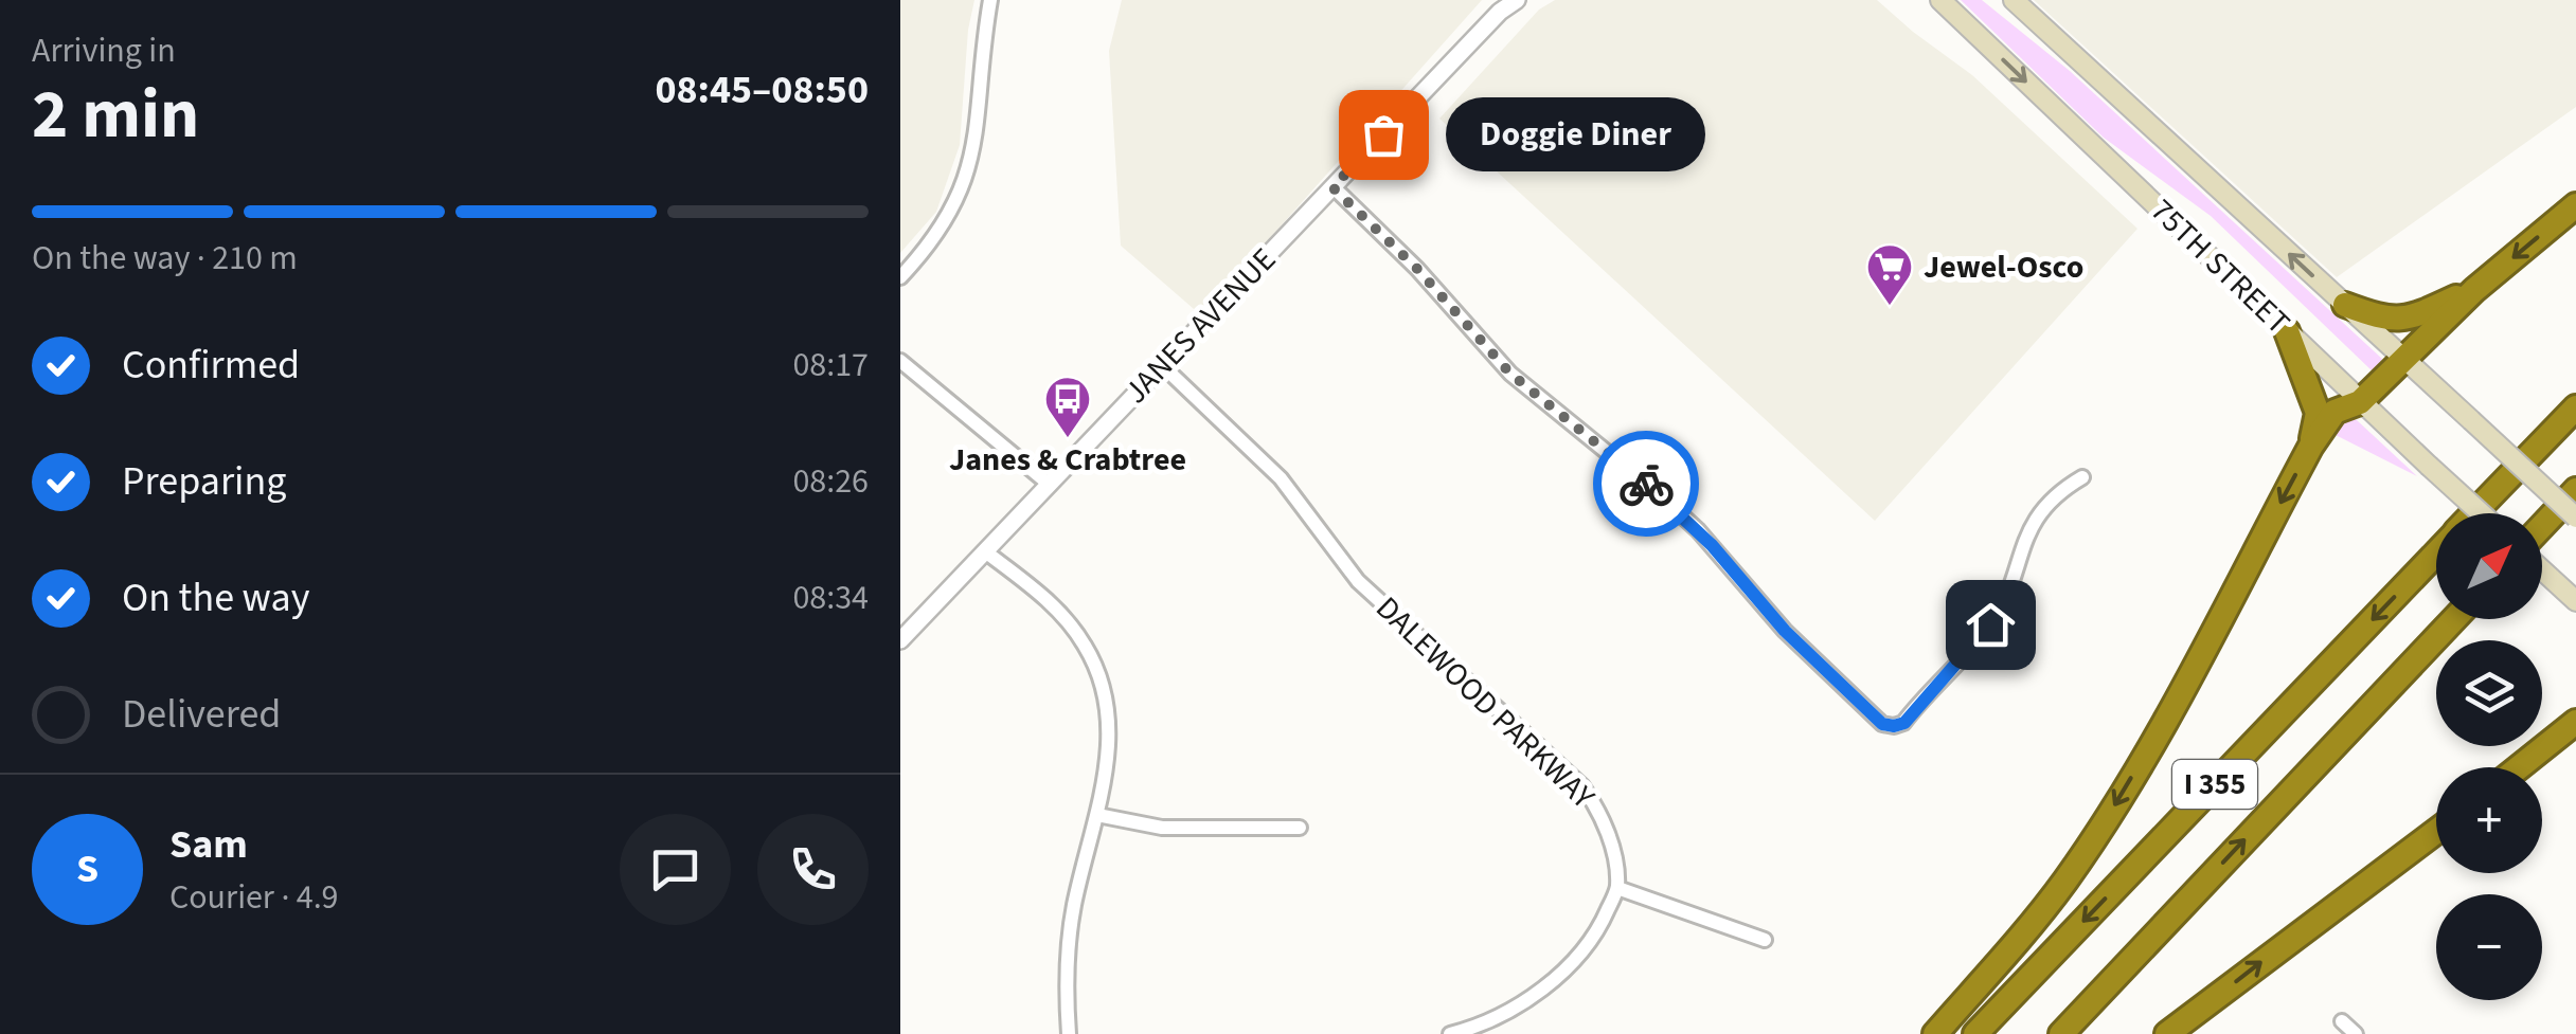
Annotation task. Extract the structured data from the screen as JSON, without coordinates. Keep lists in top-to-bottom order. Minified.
{"streets":{"highway":["I 355"],"main road":["75TH STREET"],"street":["JANES AVENUE","DALEWOOD PARKWAY"]},"crossings":[["JANES AVENUE","DALEWOOD PARKWAY"]],"places":{"other":["Doggie Diner"],"supermarket":["Jewel-Osco"],"bus stop":["Janes & Crabtree"]},"north":"top right","page":{"heading":["2 min","Arriving in","08:45–08:50"],"panel":["Sam","Courier · 4.9"],"bubble":"Doggie Diner","bar":"On the way · 210 m","list":[["Confirmed","08:17"],["Preparing","08:26"],["On the way","08:34"],"Delivered"],"map_buttons":["+","−"],"round":"S"}}
